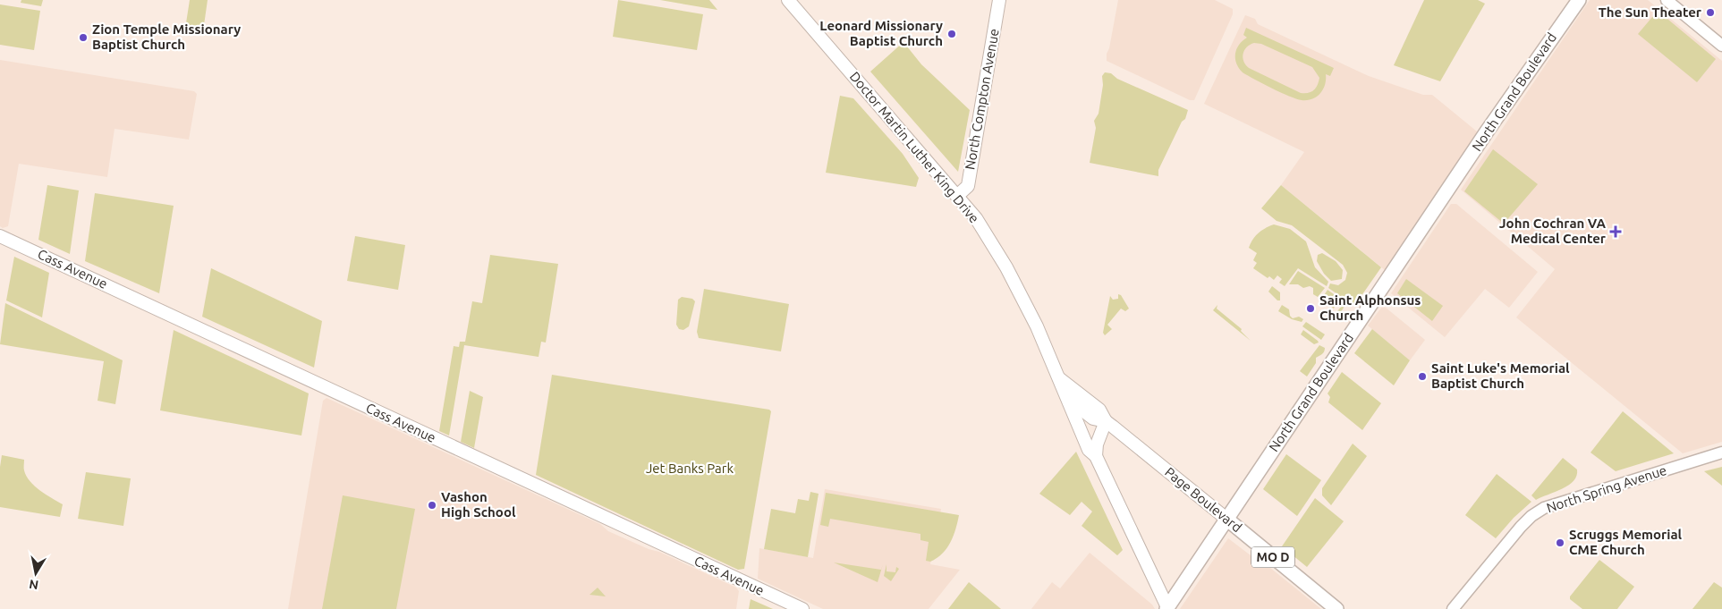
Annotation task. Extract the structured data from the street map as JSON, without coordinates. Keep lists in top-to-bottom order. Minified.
{"streets":{"main road":["North Grand Boulevard","North Compton Avenue","Doctor Martin Luther King Drive","Cass Avenue","Page Boulevard","MO D"],"street":["North Spring Avenue"]},"crossings":[["North Grand Boulevard","Doctor Martin Luther King Drive"],["North Grand Boulevard","Page Boulevard"],["North Compton Avenue","Doctor Martin Luther King Drive"],["Doctor Martin Luther King Drive","Page Boulevard"]],"parks":["Jet Banks Park"],"places":{"other":["The Sun Theater","Leonard Missionary Baptist Church","Zion Temple Missionary Baptist Church","Saint Alphonsus Church","Saint Luke's Memorial Baptist Church","Vashon High School","Scruggs Memorial CME Church"],"health":["John Cochran VA Medical Center"]},"north":"bottom"}
